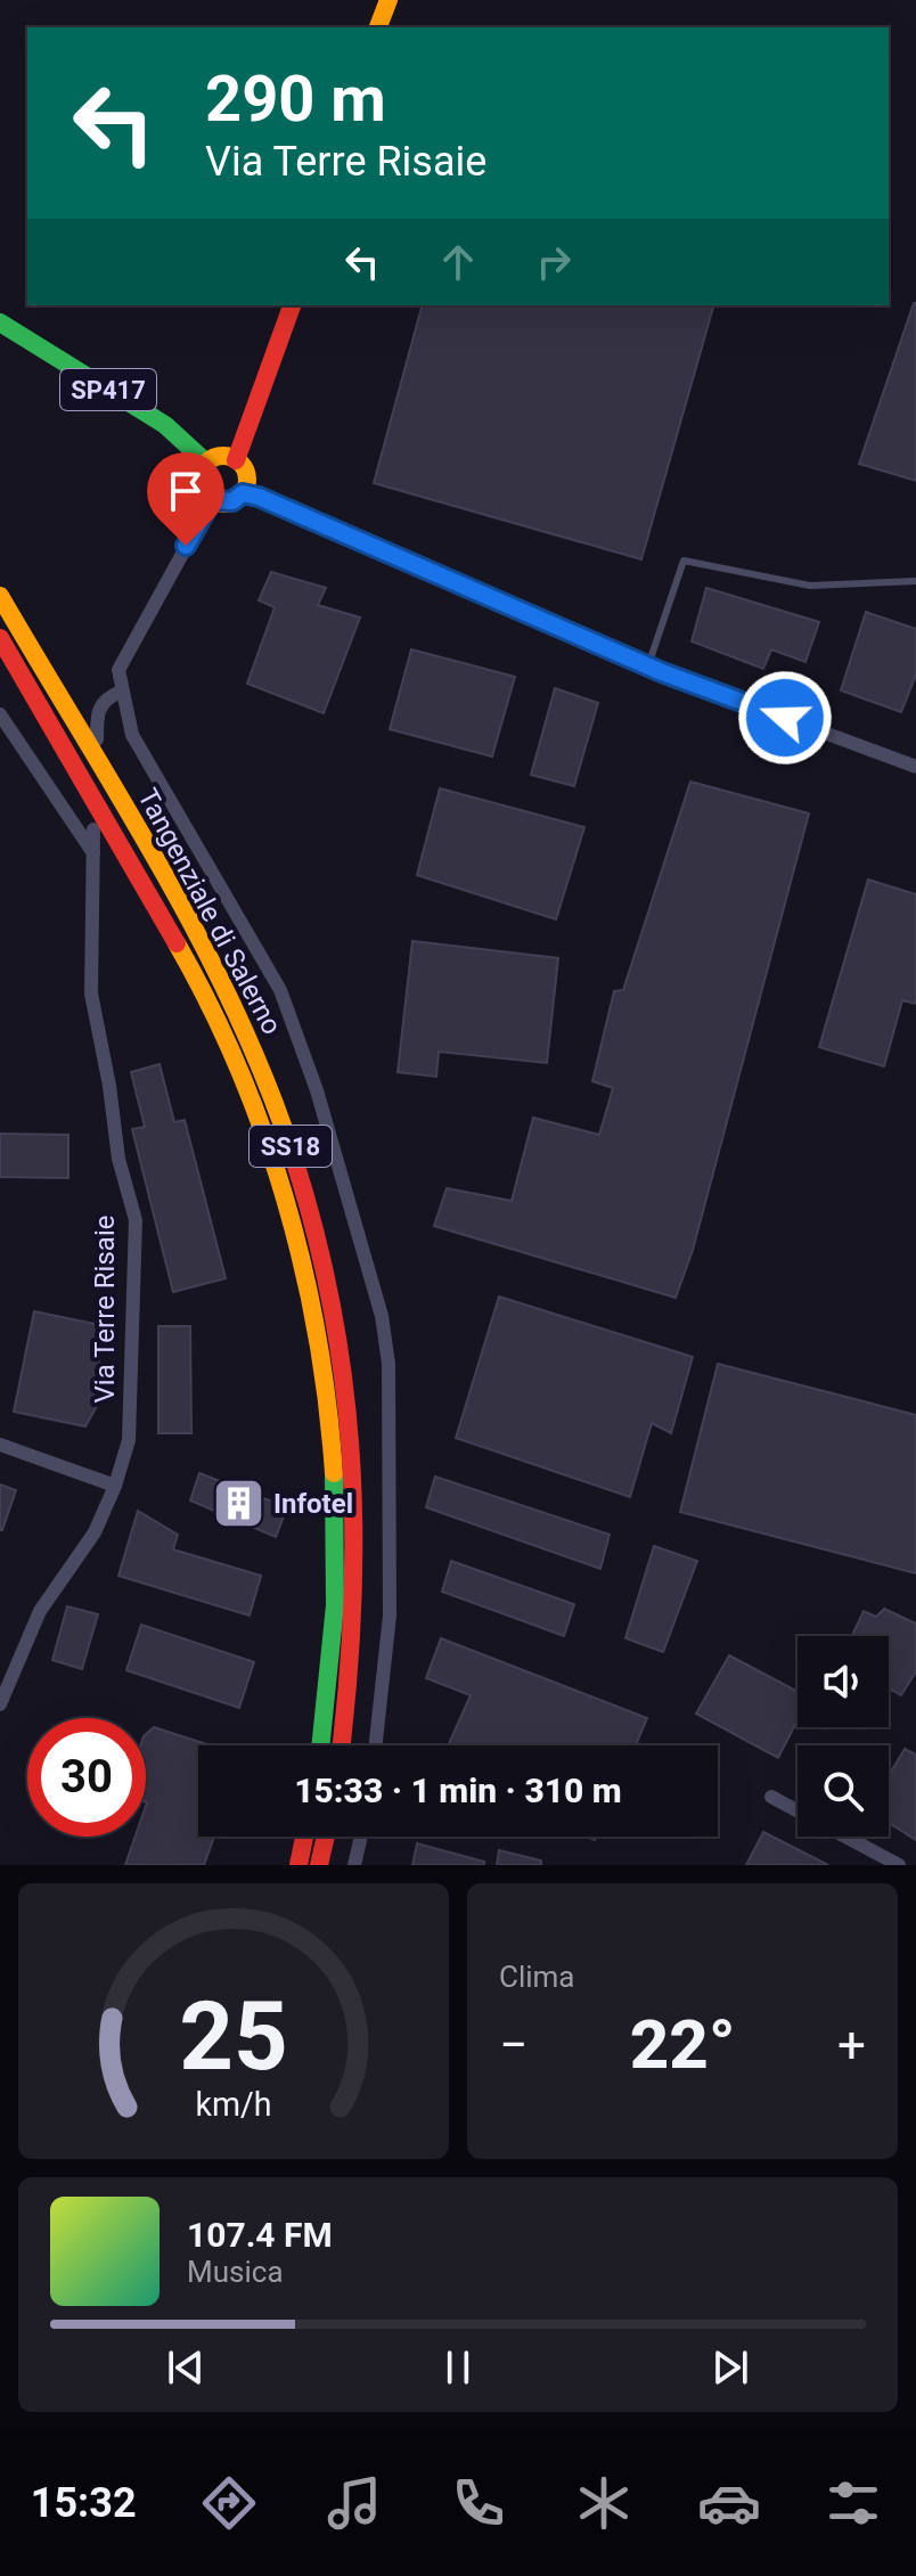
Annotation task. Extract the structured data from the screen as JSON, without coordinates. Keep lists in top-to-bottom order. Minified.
{"streets":{"main road":["SP417","Tangenziale di Salerno","SS18"],"street":["Via Terre Risaie"]},"places":{"building":["Infotel"]},"page":{"turn":["290 m","Via Terre Risaie"],"limit":"30","trip":"15:33 · 1 min · 310 m","tile":"Clima","heat":["−","22°","+"],"song":["107.4 FM","Musica"],"tabs":"15:32","gauge":["25","km/h"]}}
